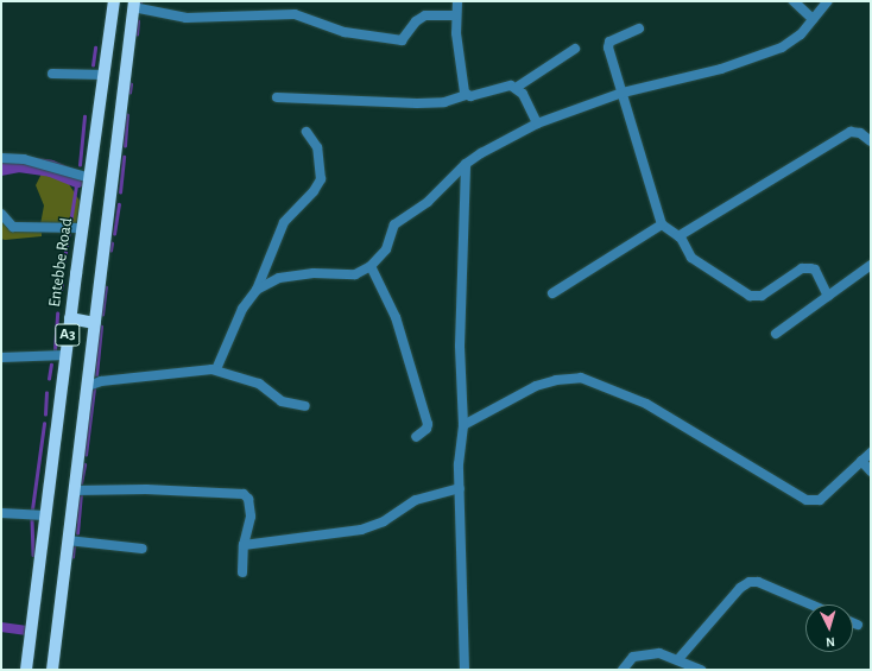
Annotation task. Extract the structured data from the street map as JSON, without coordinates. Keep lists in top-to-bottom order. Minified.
{"streets":{"main road":["Entebbe Road","A3"]},"north":"bottom"}
